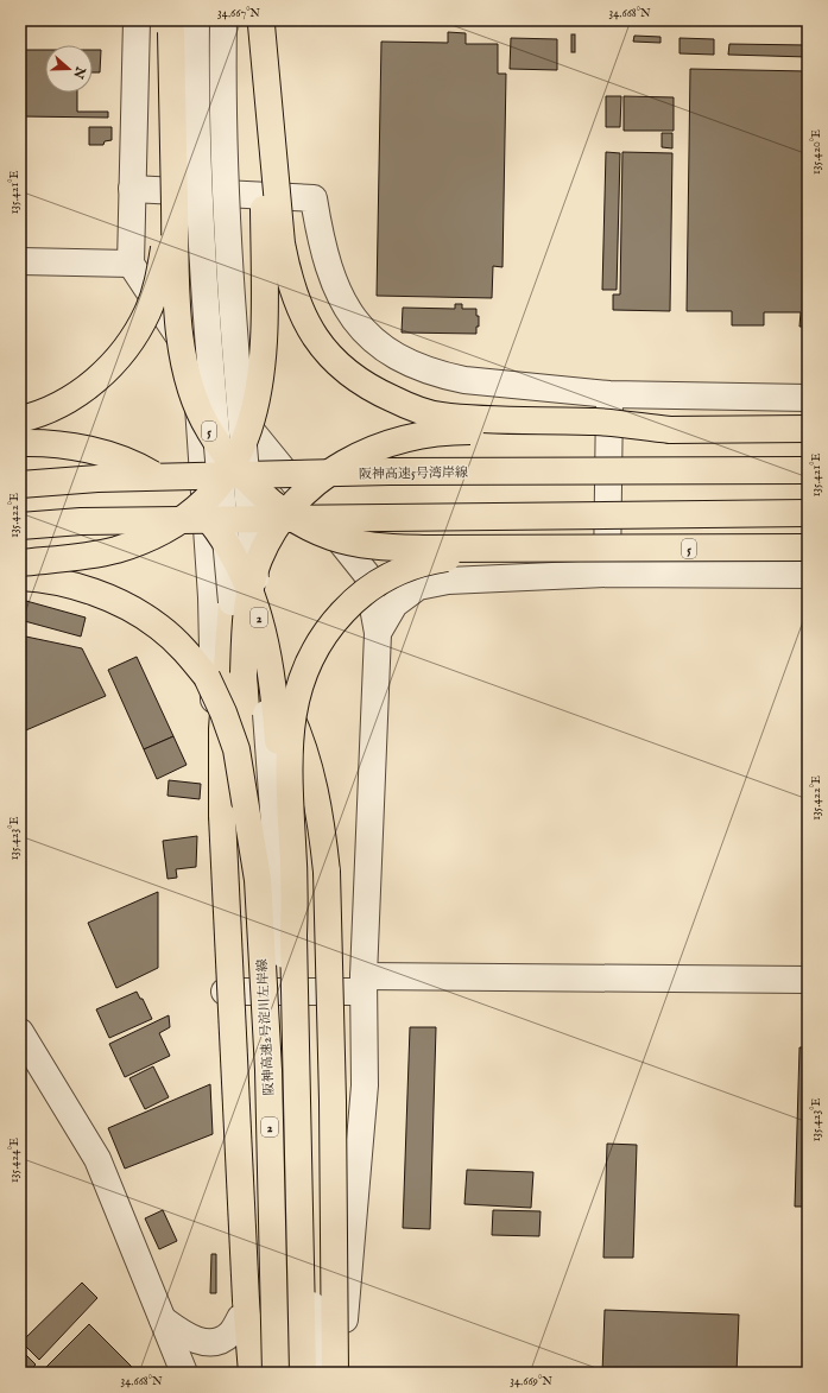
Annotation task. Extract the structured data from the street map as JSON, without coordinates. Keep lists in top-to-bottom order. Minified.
{"streets":{"highway":["5","阪神高速5号湾岸線","2","阪神高速2号淀川左岸線"]},"crossings":[["5","2"],["2","阪神高速2号淀川左岸線"]],"north":"right","coordinates":["34.667°N","34.668°N","135.420°E","135.421°E","135.422°E","135.423°E","135.424°E","34.669°N"]}
